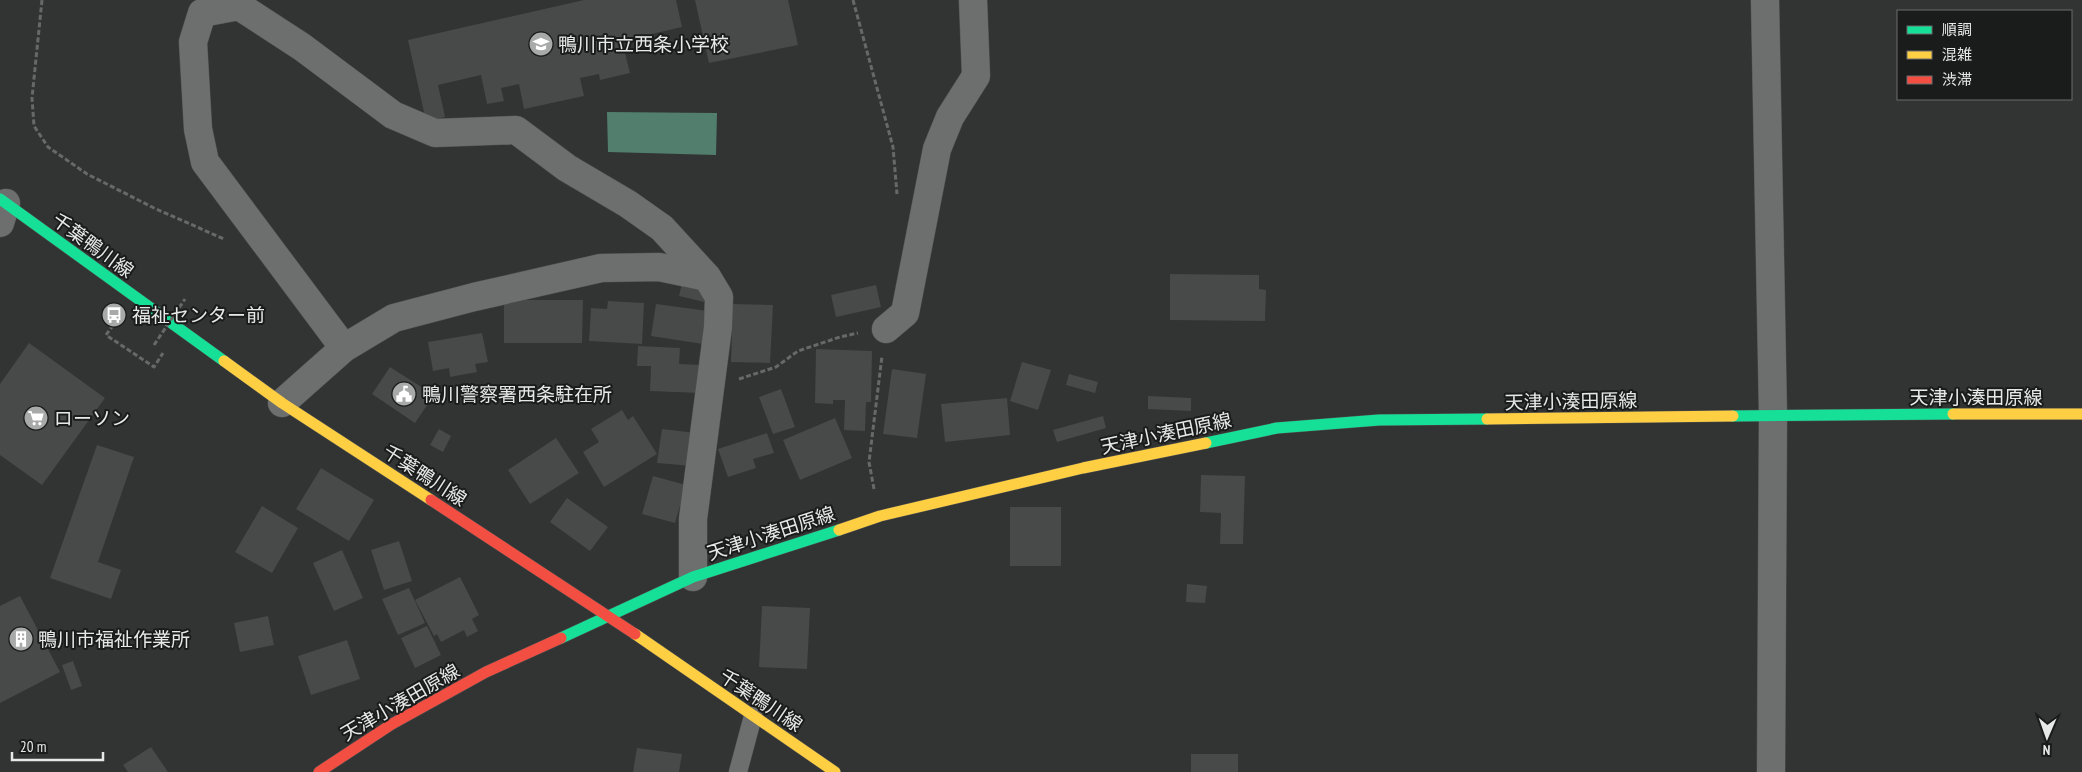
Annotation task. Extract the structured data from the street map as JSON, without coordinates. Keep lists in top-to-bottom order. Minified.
{"streets":{"main road":["千葉鴨川線","天津小湊田原線"]},"crossings":[["千葉鴨川線","天津小湊田原線"]],"places":{"school or university":["鴨川市立西条小学校"],"bus stop":["福祉センター前"],"public building":["鴨川警察署西条駐在所"],"supermarket":["ローソン"],"building":["鴨川市福祉作業所"]},"legend":["順調","混雑","渋滞"],"scale_bar":"20 m","north":"bottom"}
